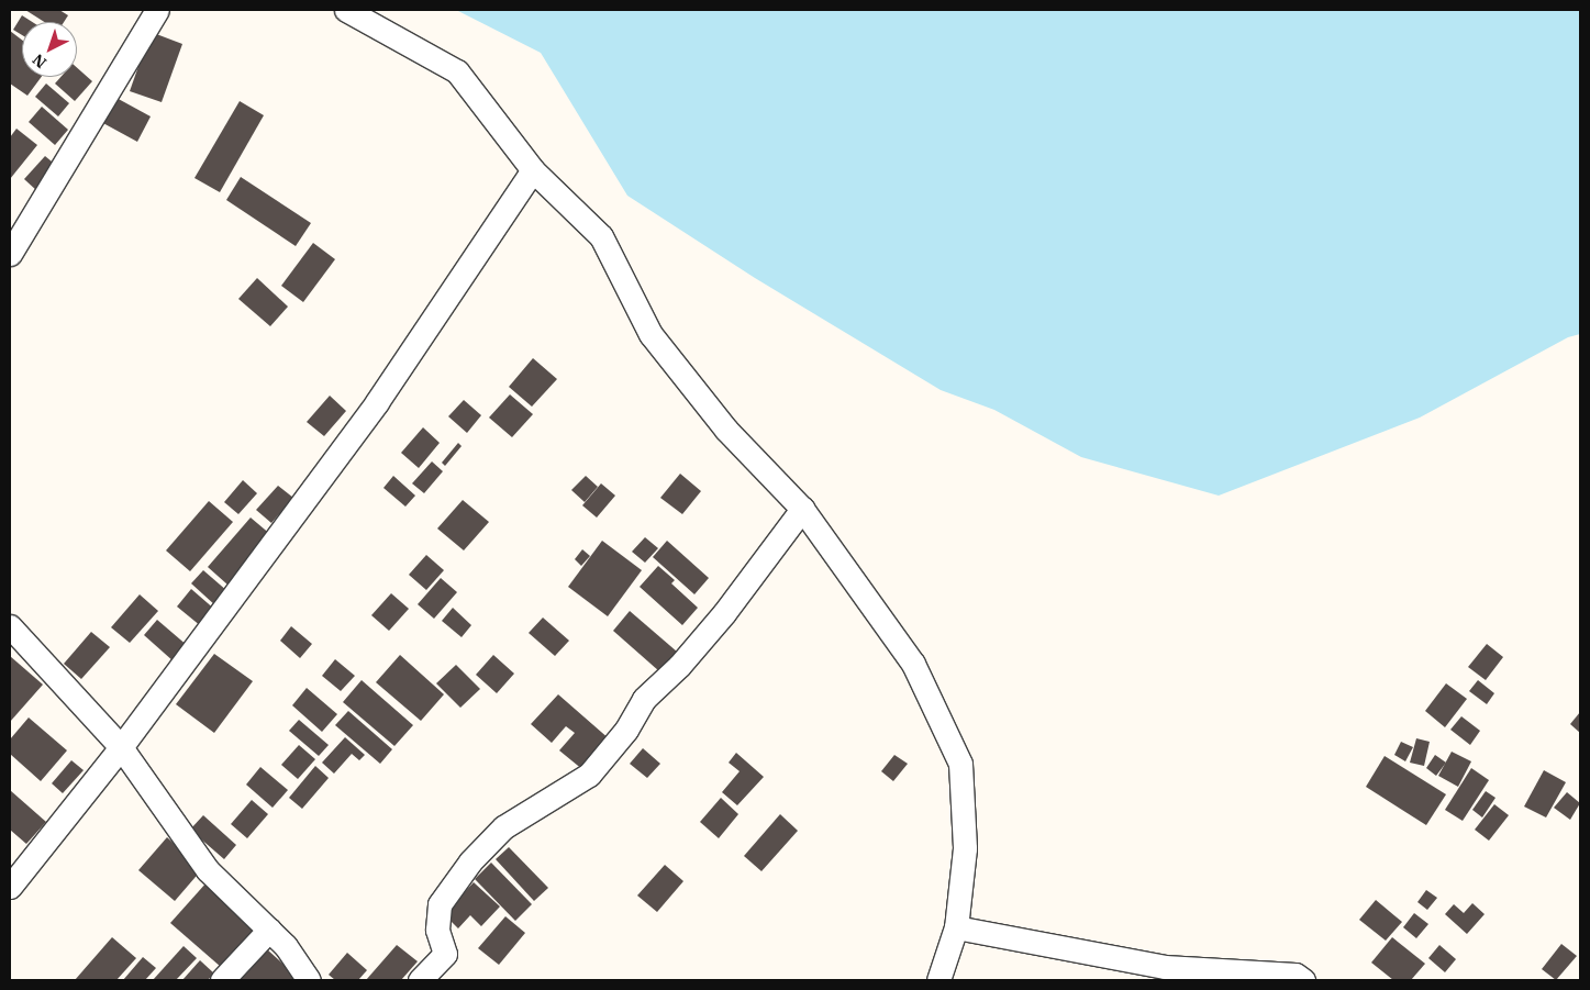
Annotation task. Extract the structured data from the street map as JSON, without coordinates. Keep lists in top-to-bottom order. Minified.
{"north":"bottom left"}
